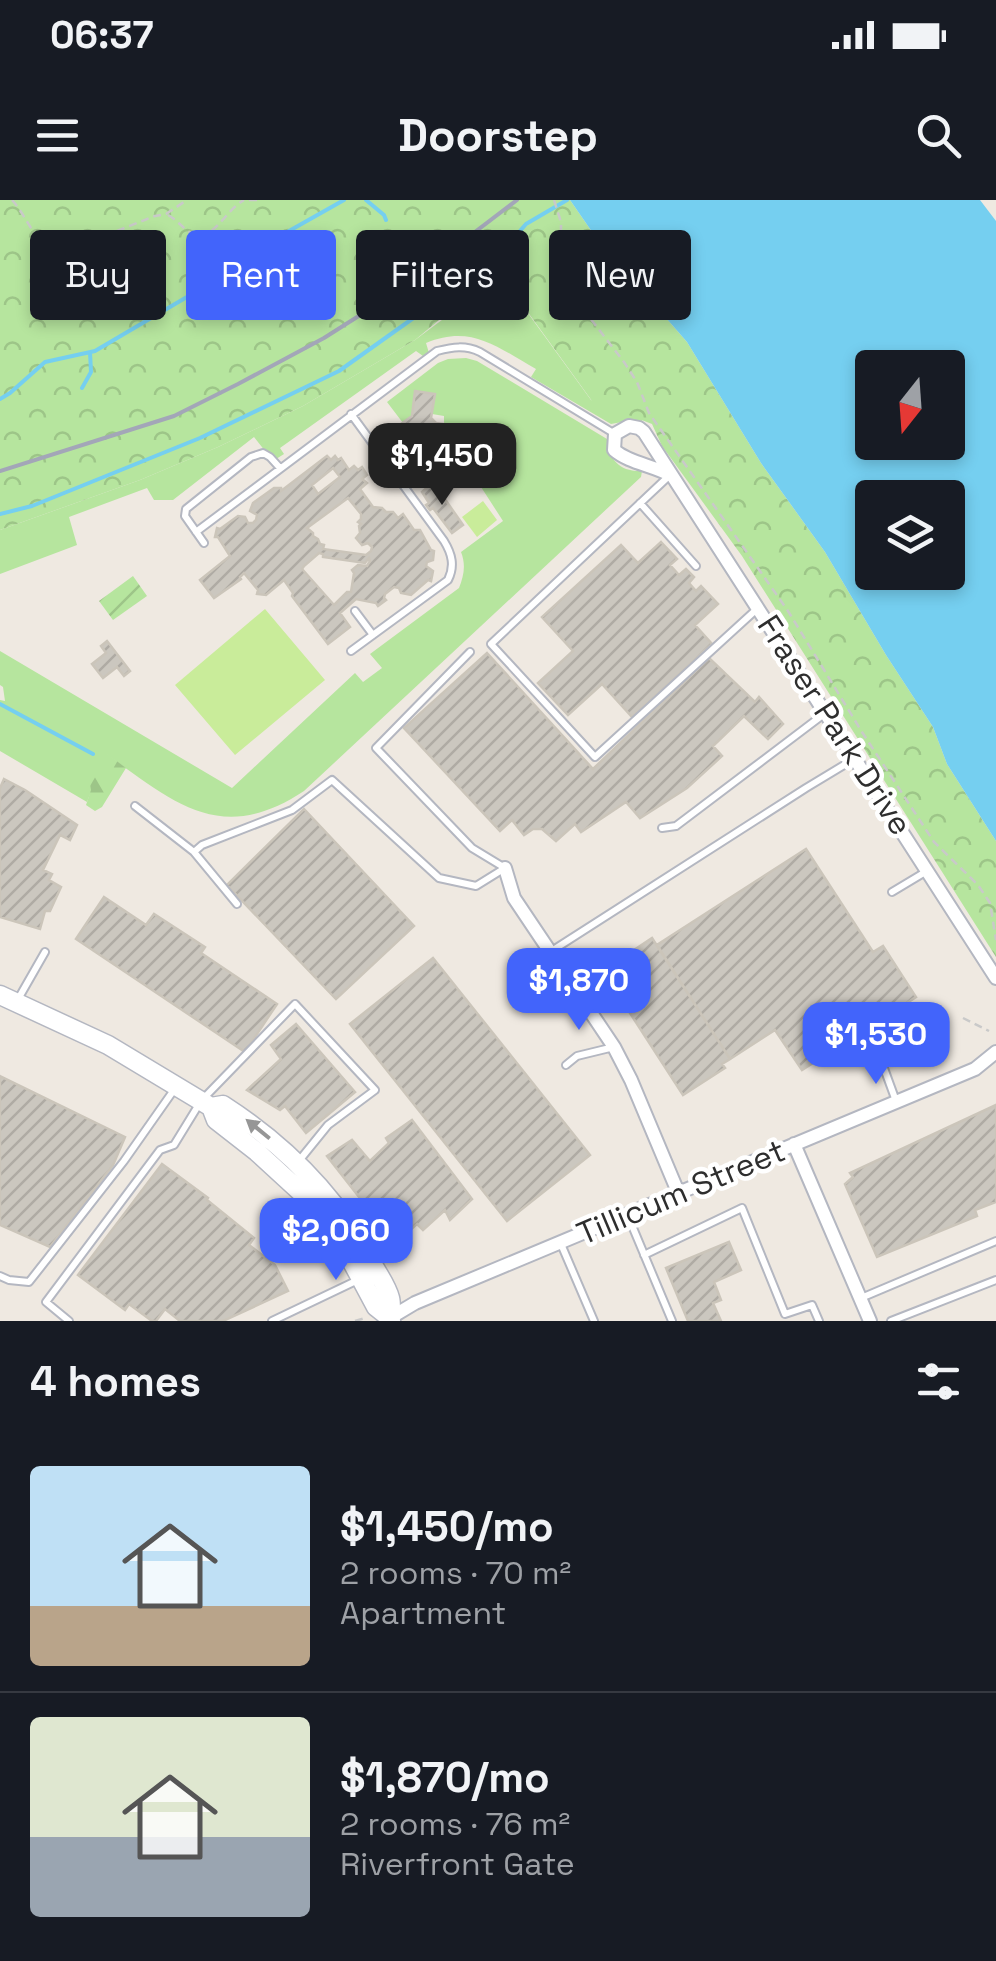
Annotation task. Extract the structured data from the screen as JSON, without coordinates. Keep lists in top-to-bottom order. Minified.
{"streets":{"street":["Fraser Park Drive","Tillicum Street"]},"north":"bottom","page":{"status":"06:37","header":"Doorstep","chip":["Buy","Rent","Filters","New"],"price":["$1,450","$1,870","$1,530","$2,060"],"heading":"4 homes","list":[{"name":"$1,450/mo","note":"2 rooms · 70 m² · Apartment"},{"name":"$1,870/mo","note":"2 rooms · 76 m² · Riverfront Gate"}]}}
